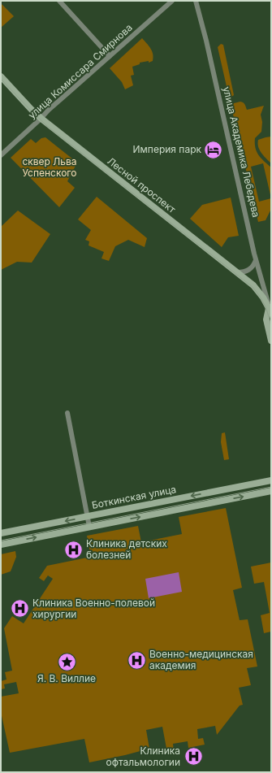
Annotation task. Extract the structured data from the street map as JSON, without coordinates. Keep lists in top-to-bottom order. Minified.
{"streets":{"main road":["улица Академика Лебедева","Лесной проспект","Боткинская улица"],"street":["улица Комиссара Смирнова"]},"crossings":[["улица Комиссара Смирнова","Лесной проспект"],["улица Академика Лебедева","Лесной проспект"]],"parks":["сквер Льва Успенского"],"places":{"hotel":["Империя парк"],"hospital":["Клиника детских болезней","Клиника Военно-полевой хирургии","Военно-медицинская академия","Клиника офтальмологии"],"place":["Я. В. Виллие"]}}
